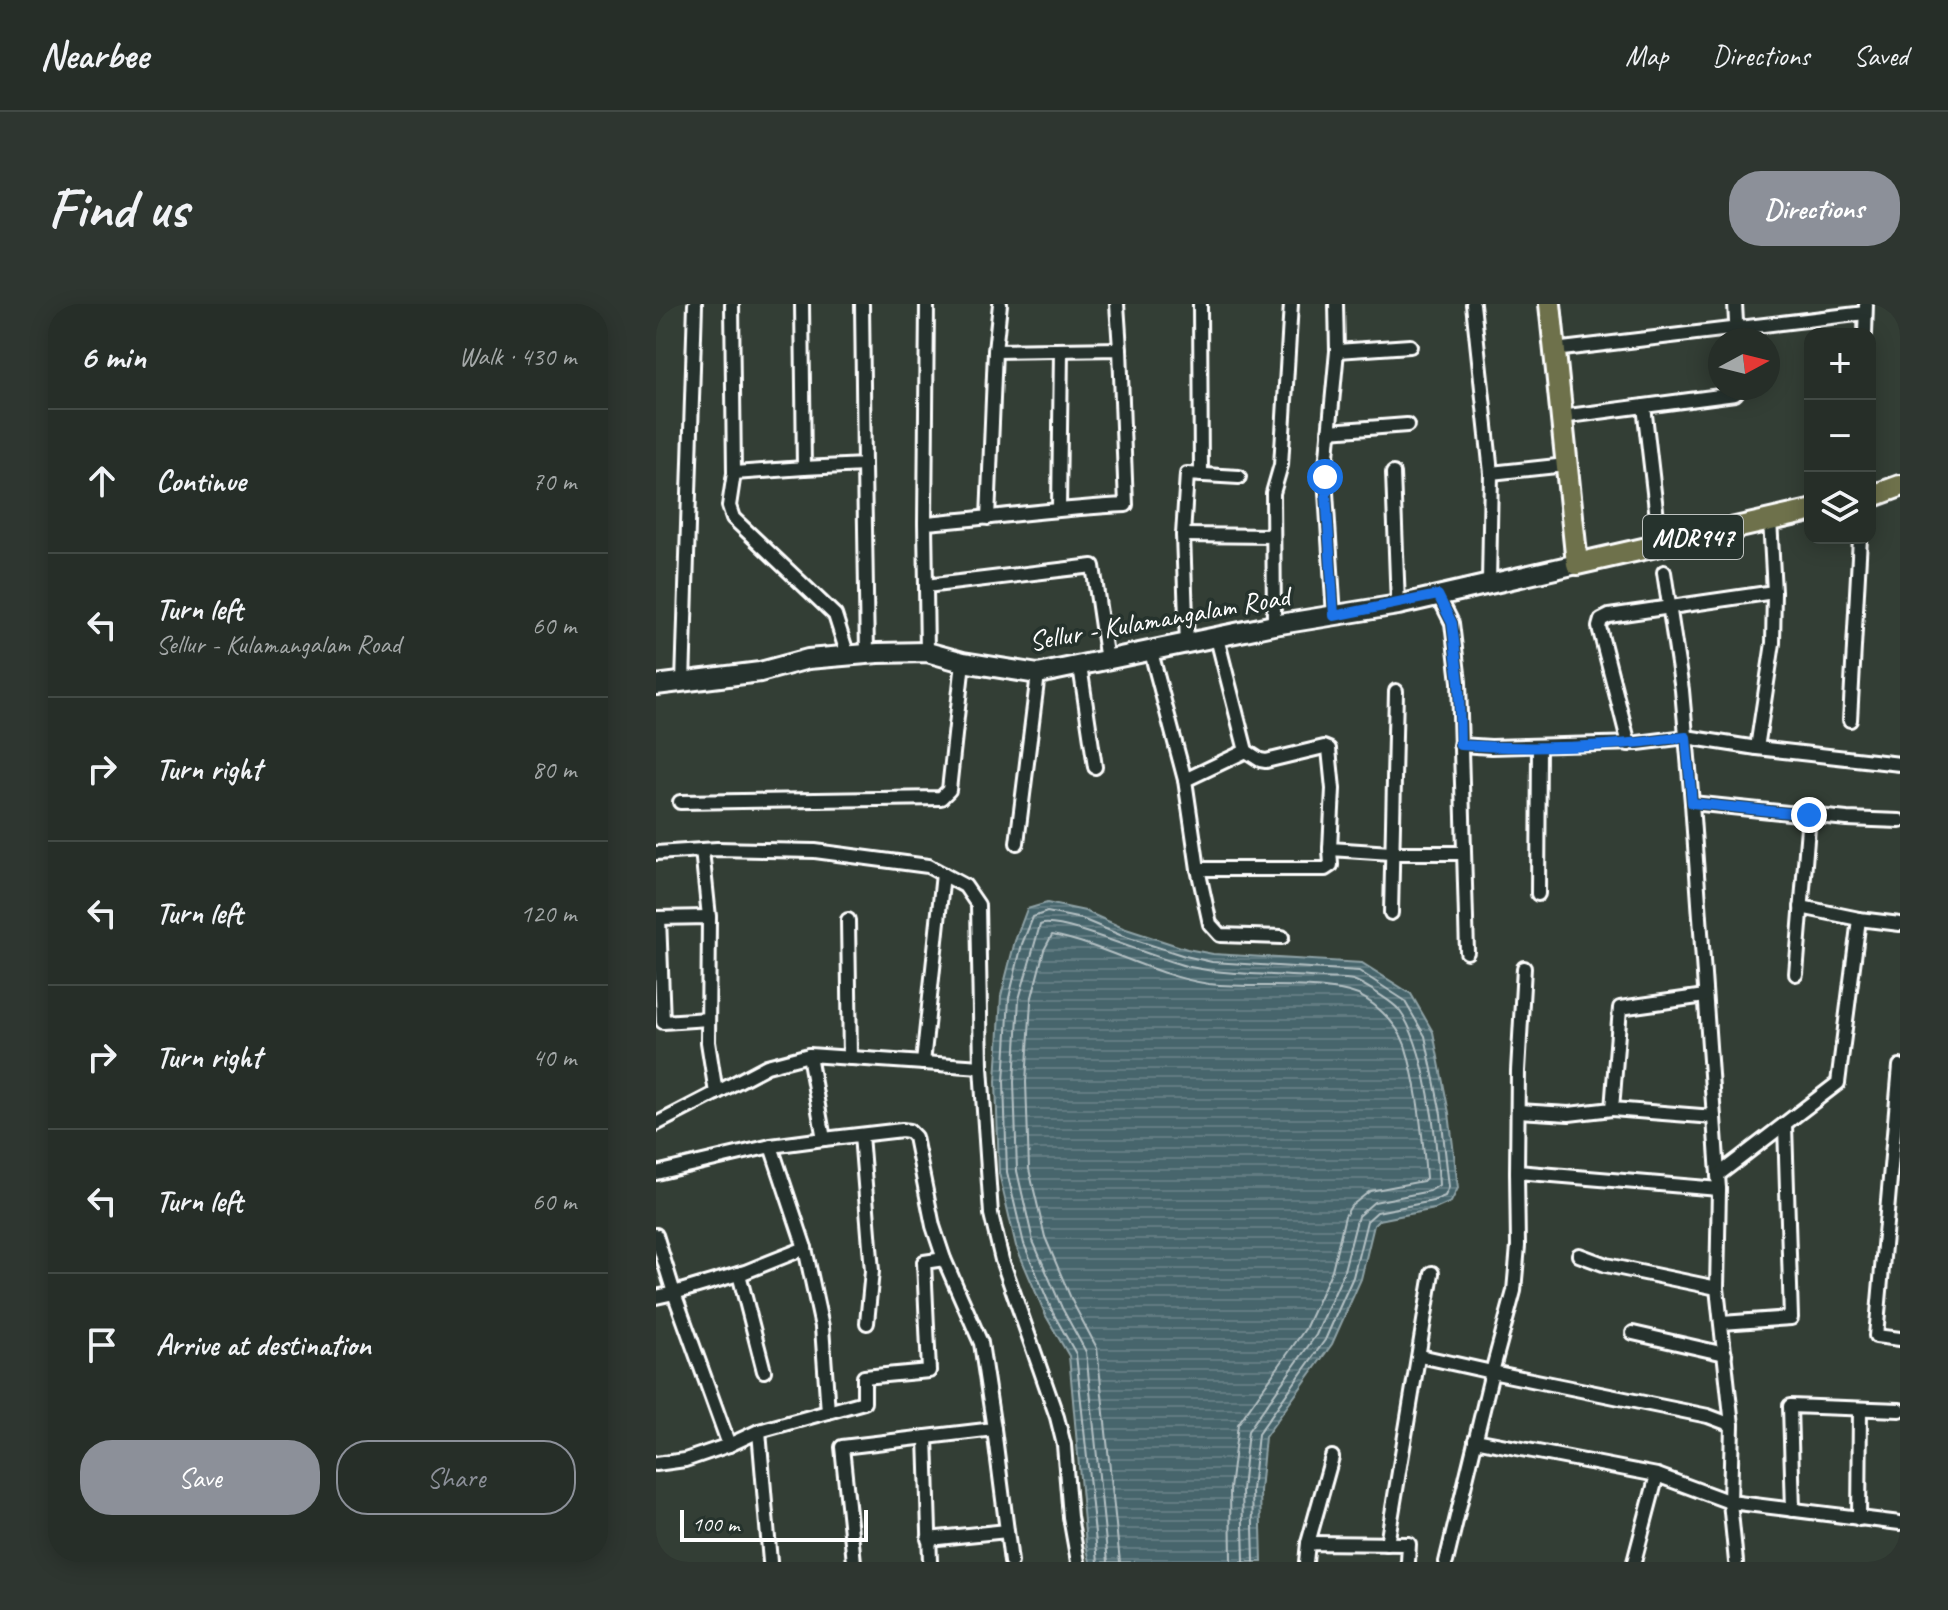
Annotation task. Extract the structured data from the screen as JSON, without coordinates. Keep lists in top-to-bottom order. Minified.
{"streets":{"main road":["MDR947","Sellur - Kulamangalam Road"]},"scale_bar":"100 m","north":"right","page":{"header":"Nearbee","nav":["Map","Directions","Saved"],"buttons":["Directions",["Save","Share"]],"title":"Find us","heading":["6 min","Walk · 430 m"],"map_buttons":["+","−"],"list":[["Continue","70 m"],["Turn left","Sellur - Kulamangalam Road","60 m"],["Turn right","80 m"],["Turn left","120 m"],["Turn right","40 m"],["Turn left","60 m"],"Arrive at destination"],"scale":"100 m"}}
